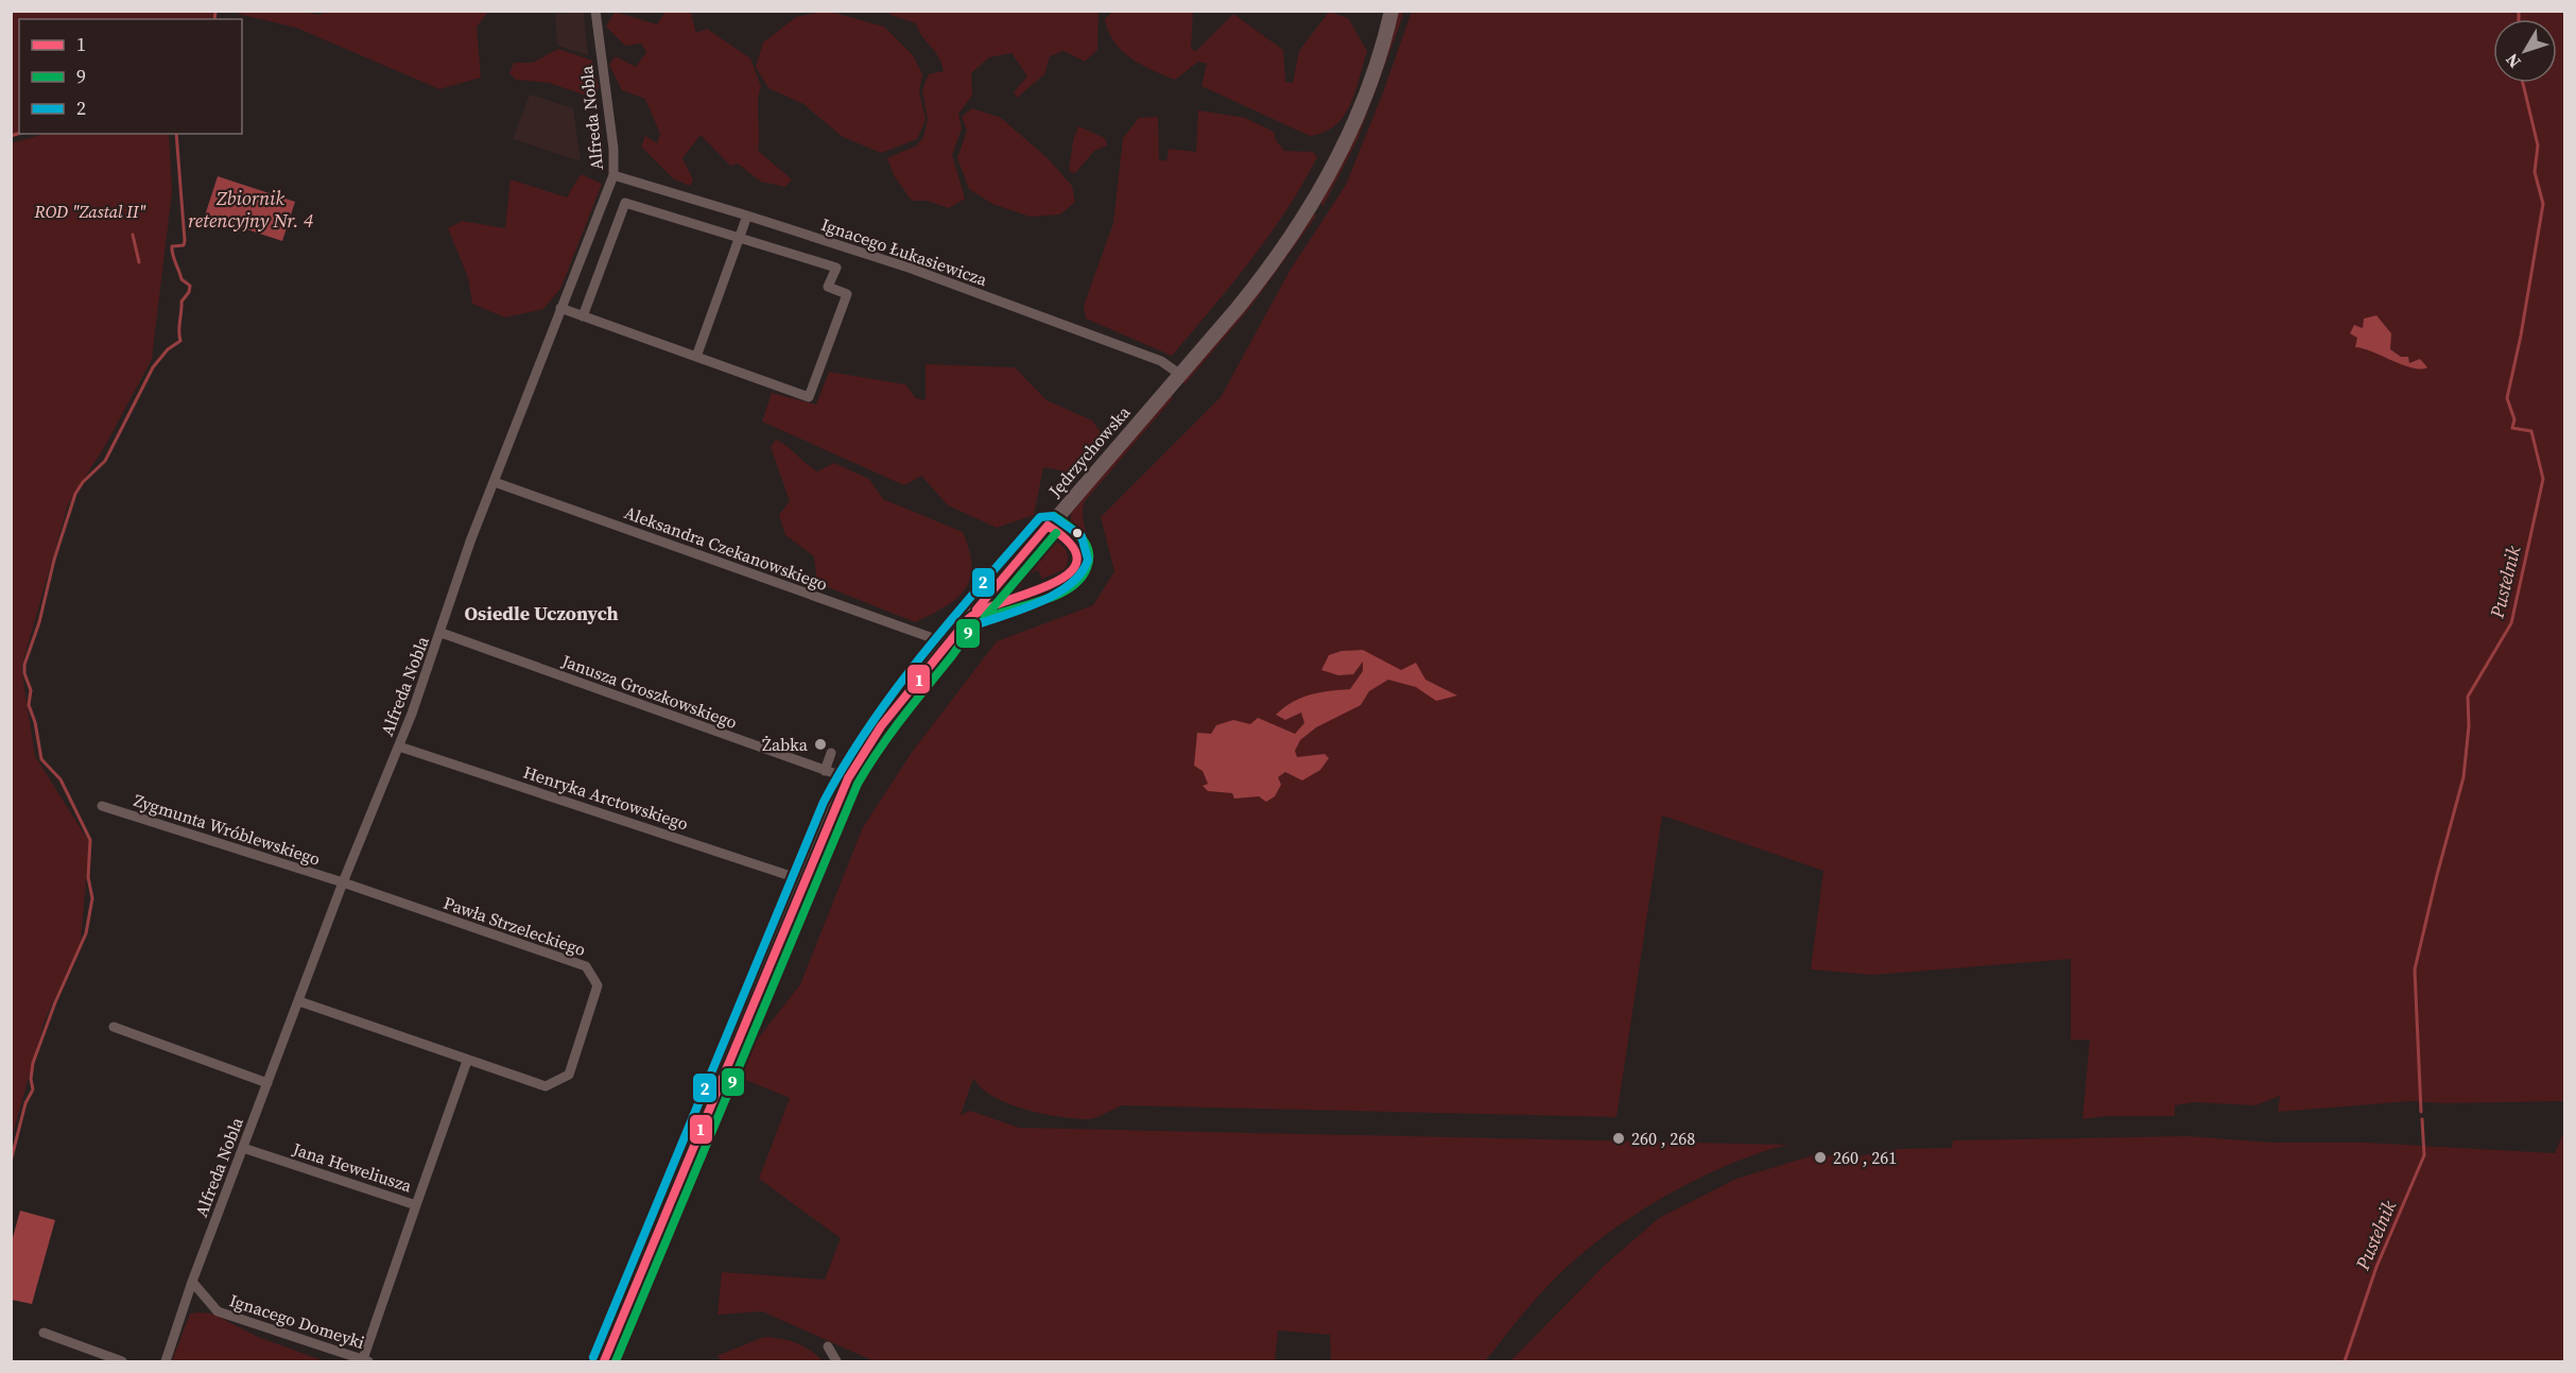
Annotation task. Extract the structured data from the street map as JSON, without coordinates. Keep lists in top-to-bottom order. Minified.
{"streets":{"main road":["Jędrzychowska"],"street":["Alfreda Nobla","Ignacego Łukasiewicza","Aleksandra Czekanowskiego","Janusza Groszkowskiego","Henryka Arctowskiego","Zygmunta Wróblewskiego","Pawła Strzeleckiego","Jana Heweliusza","Ignacego Domeyki"]},"crossings":[["Alfreda Nobla","Ignacego Łukasiewicza"],["Alfreda Nobla","Aleksandra Czekanowskiego"],["Alfreda Nobla","Janusza Groszkowskiego"],["Alfreda Nobla","Henryka Arctowskiego"],["Alfreda Nobla","Zygmunta Wróblewskiego"],["Alfreda Nobla","Pawła Strzeleckiego"],["Alfreda Nobla","Jana Heweliusza"],["Alfreda Nobla","Ignacego Domeyki"],["Ignacego Łukasiewicza","Jędrzychowska"],["Jędrzychowska","Aleksandra Czekanowskiego"],["Jędrzychowska","Janusza Groszkowskiego"],["Jędrzychowska","Henryka Arctowskiego"],["Zygmunta Wróblewskiego","Pawła Strzeleckiego"],["Pawła Strzeleckiego","Jana Heweliusza"]],"districts":["Osiedle Uczonych"],"water":["Zbiornik retencyjny Nr. 4","Pustelnik"],"parks":["ROD \"Zastal II\""],"places":["Żabka","260 , 268","260 , 261"],"lines":["transit line 9","transit line 2","transit line 1"],"legend":["1","9","2"],"north":"bottom left"}
